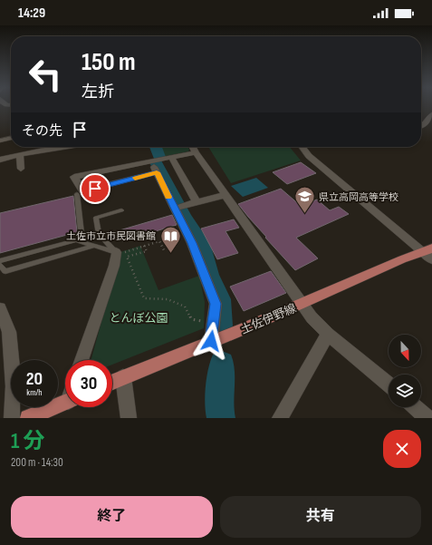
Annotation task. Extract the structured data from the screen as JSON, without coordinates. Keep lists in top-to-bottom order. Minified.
{"streets":{"main road":["土佐伊野線"]},"parks":["とんぼ公園"],"places":{"school or university":["県立高岡高等学校"],"library":["土佐市立市民図書館"]},"north":"bottom","page":{"status":"14:29","turn":["150 m","左折"],"then":"その先","speed":"20 km/h","limit":"30","heading":["1 分","200 m · 14:30"],"buttons":["終了","共有"]}}
